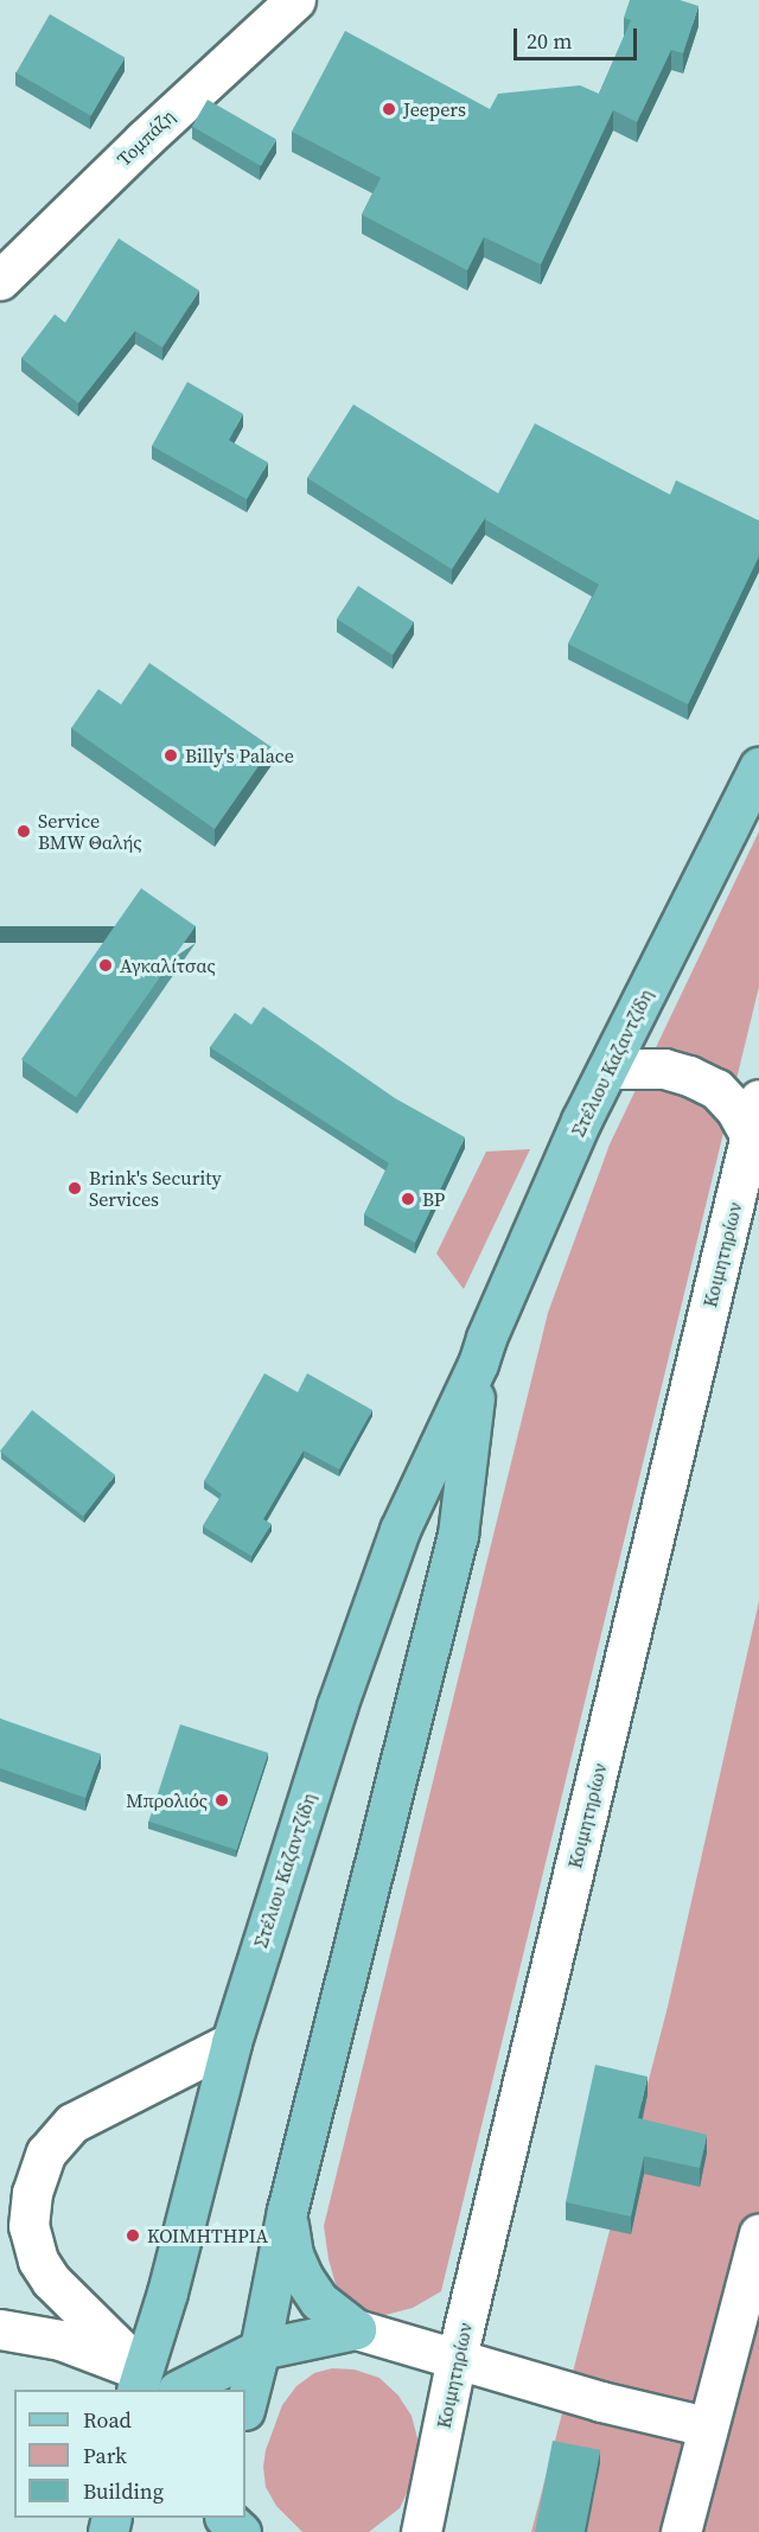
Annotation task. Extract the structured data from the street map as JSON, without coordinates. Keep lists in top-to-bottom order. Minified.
{"streets":{"main road":["Στέλιου Καζαντζίδη"],"street":["Τομπάζη","Κοιμητηρίων"]},"places":["Jeepers","Billy's Palace","Service BMW Θαλής","Αγκαλίτσας","Brink's Security Services","BP","Μπρολιός","ΚΟΙΜΗΤΗΡΙΑ"],"legend":["Road","Park","Building"],"scale_bar":"20 m"}
